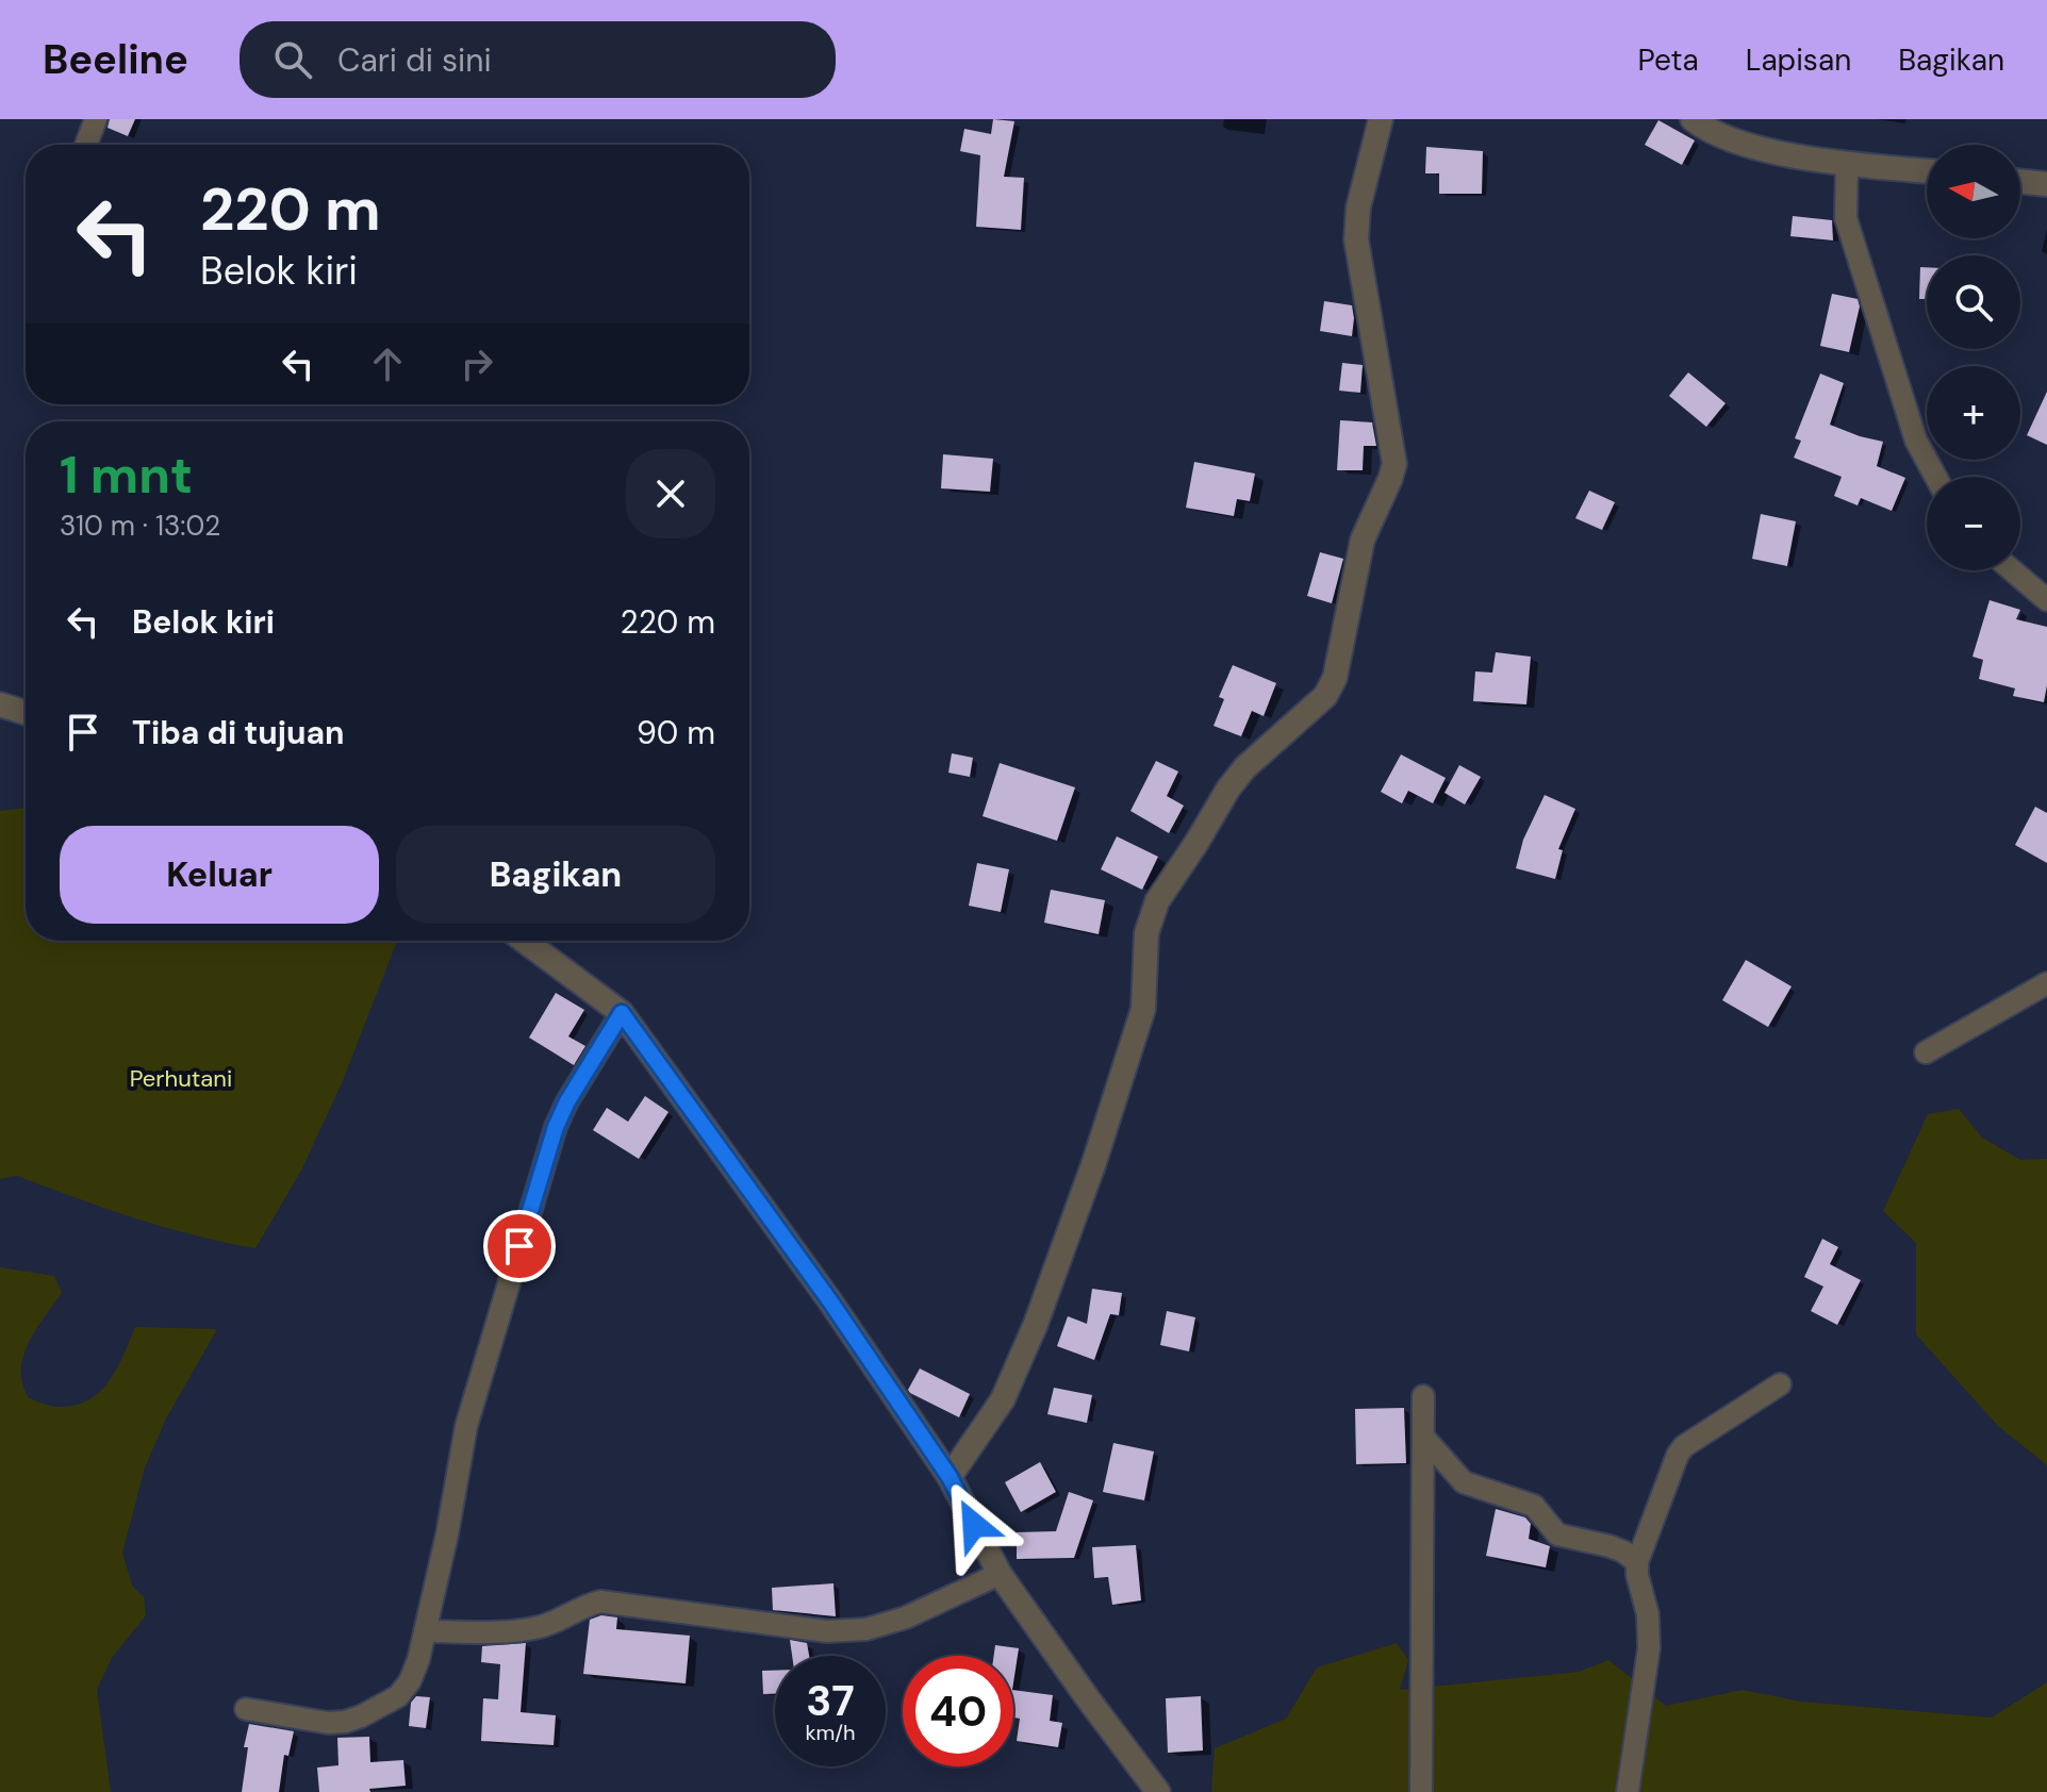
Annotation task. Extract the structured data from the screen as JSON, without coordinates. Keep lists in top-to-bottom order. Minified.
{"parks":["Perhutani"],"north":"left","page":{"header":"Beeline","search":"Cari di sini","nav":["Peta","Lapisan","Bagikan"],"map_buttons":["+","−"],"turn":["220 m","Belok kiri"],"heading":["1 mnt","310 m · 13:02"],"list":[{"name":"Belok kiri","value":"220 m"},{"name":"Tiba di tujuan","value":"90 m"}],"buttons":["Keluar","Bagikan"],"speed":"37 km/h","limit":"40"}}
